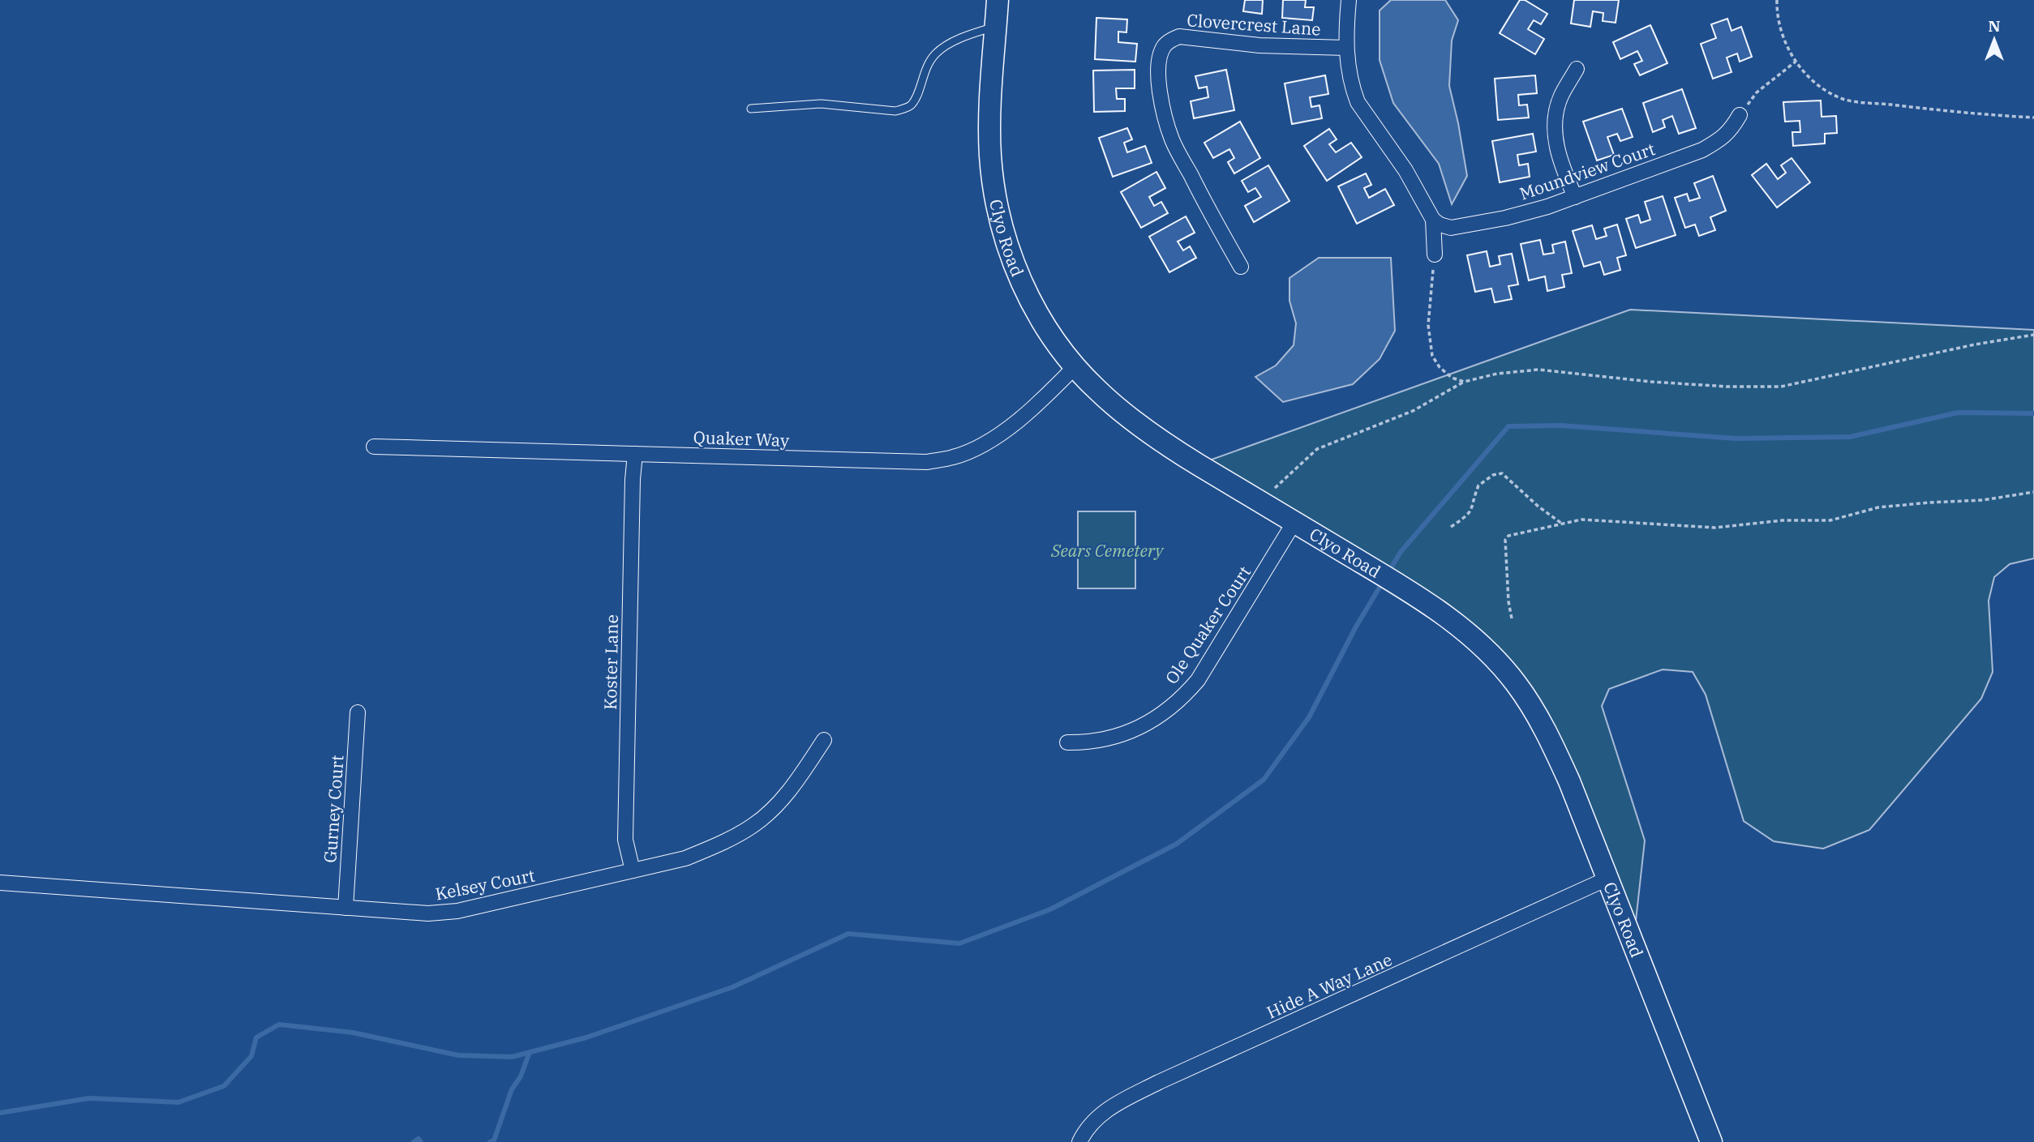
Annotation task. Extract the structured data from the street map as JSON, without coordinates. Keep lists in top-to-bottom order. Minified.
{"streets":{"street":["Clovercrest Lane","Moundview Court","Clyo Road","Quaker Way","Ole Quaker Court","Koster Lane","Gurney Court","Kelsey Court","Hide A Way Lane"]},"crossings":[["Clyo Road","Quaker Way"],["Clyo Road","Ole Quaker Court"],["Clyo Road","Hide A Way Lane"],["Quaker Way","Koster Lane"],["Koster Lane","Kelsey Court"],["Gurney Court","Kelsey Court"]],"parks":["Sears Cemetery"],"north":"top"}
